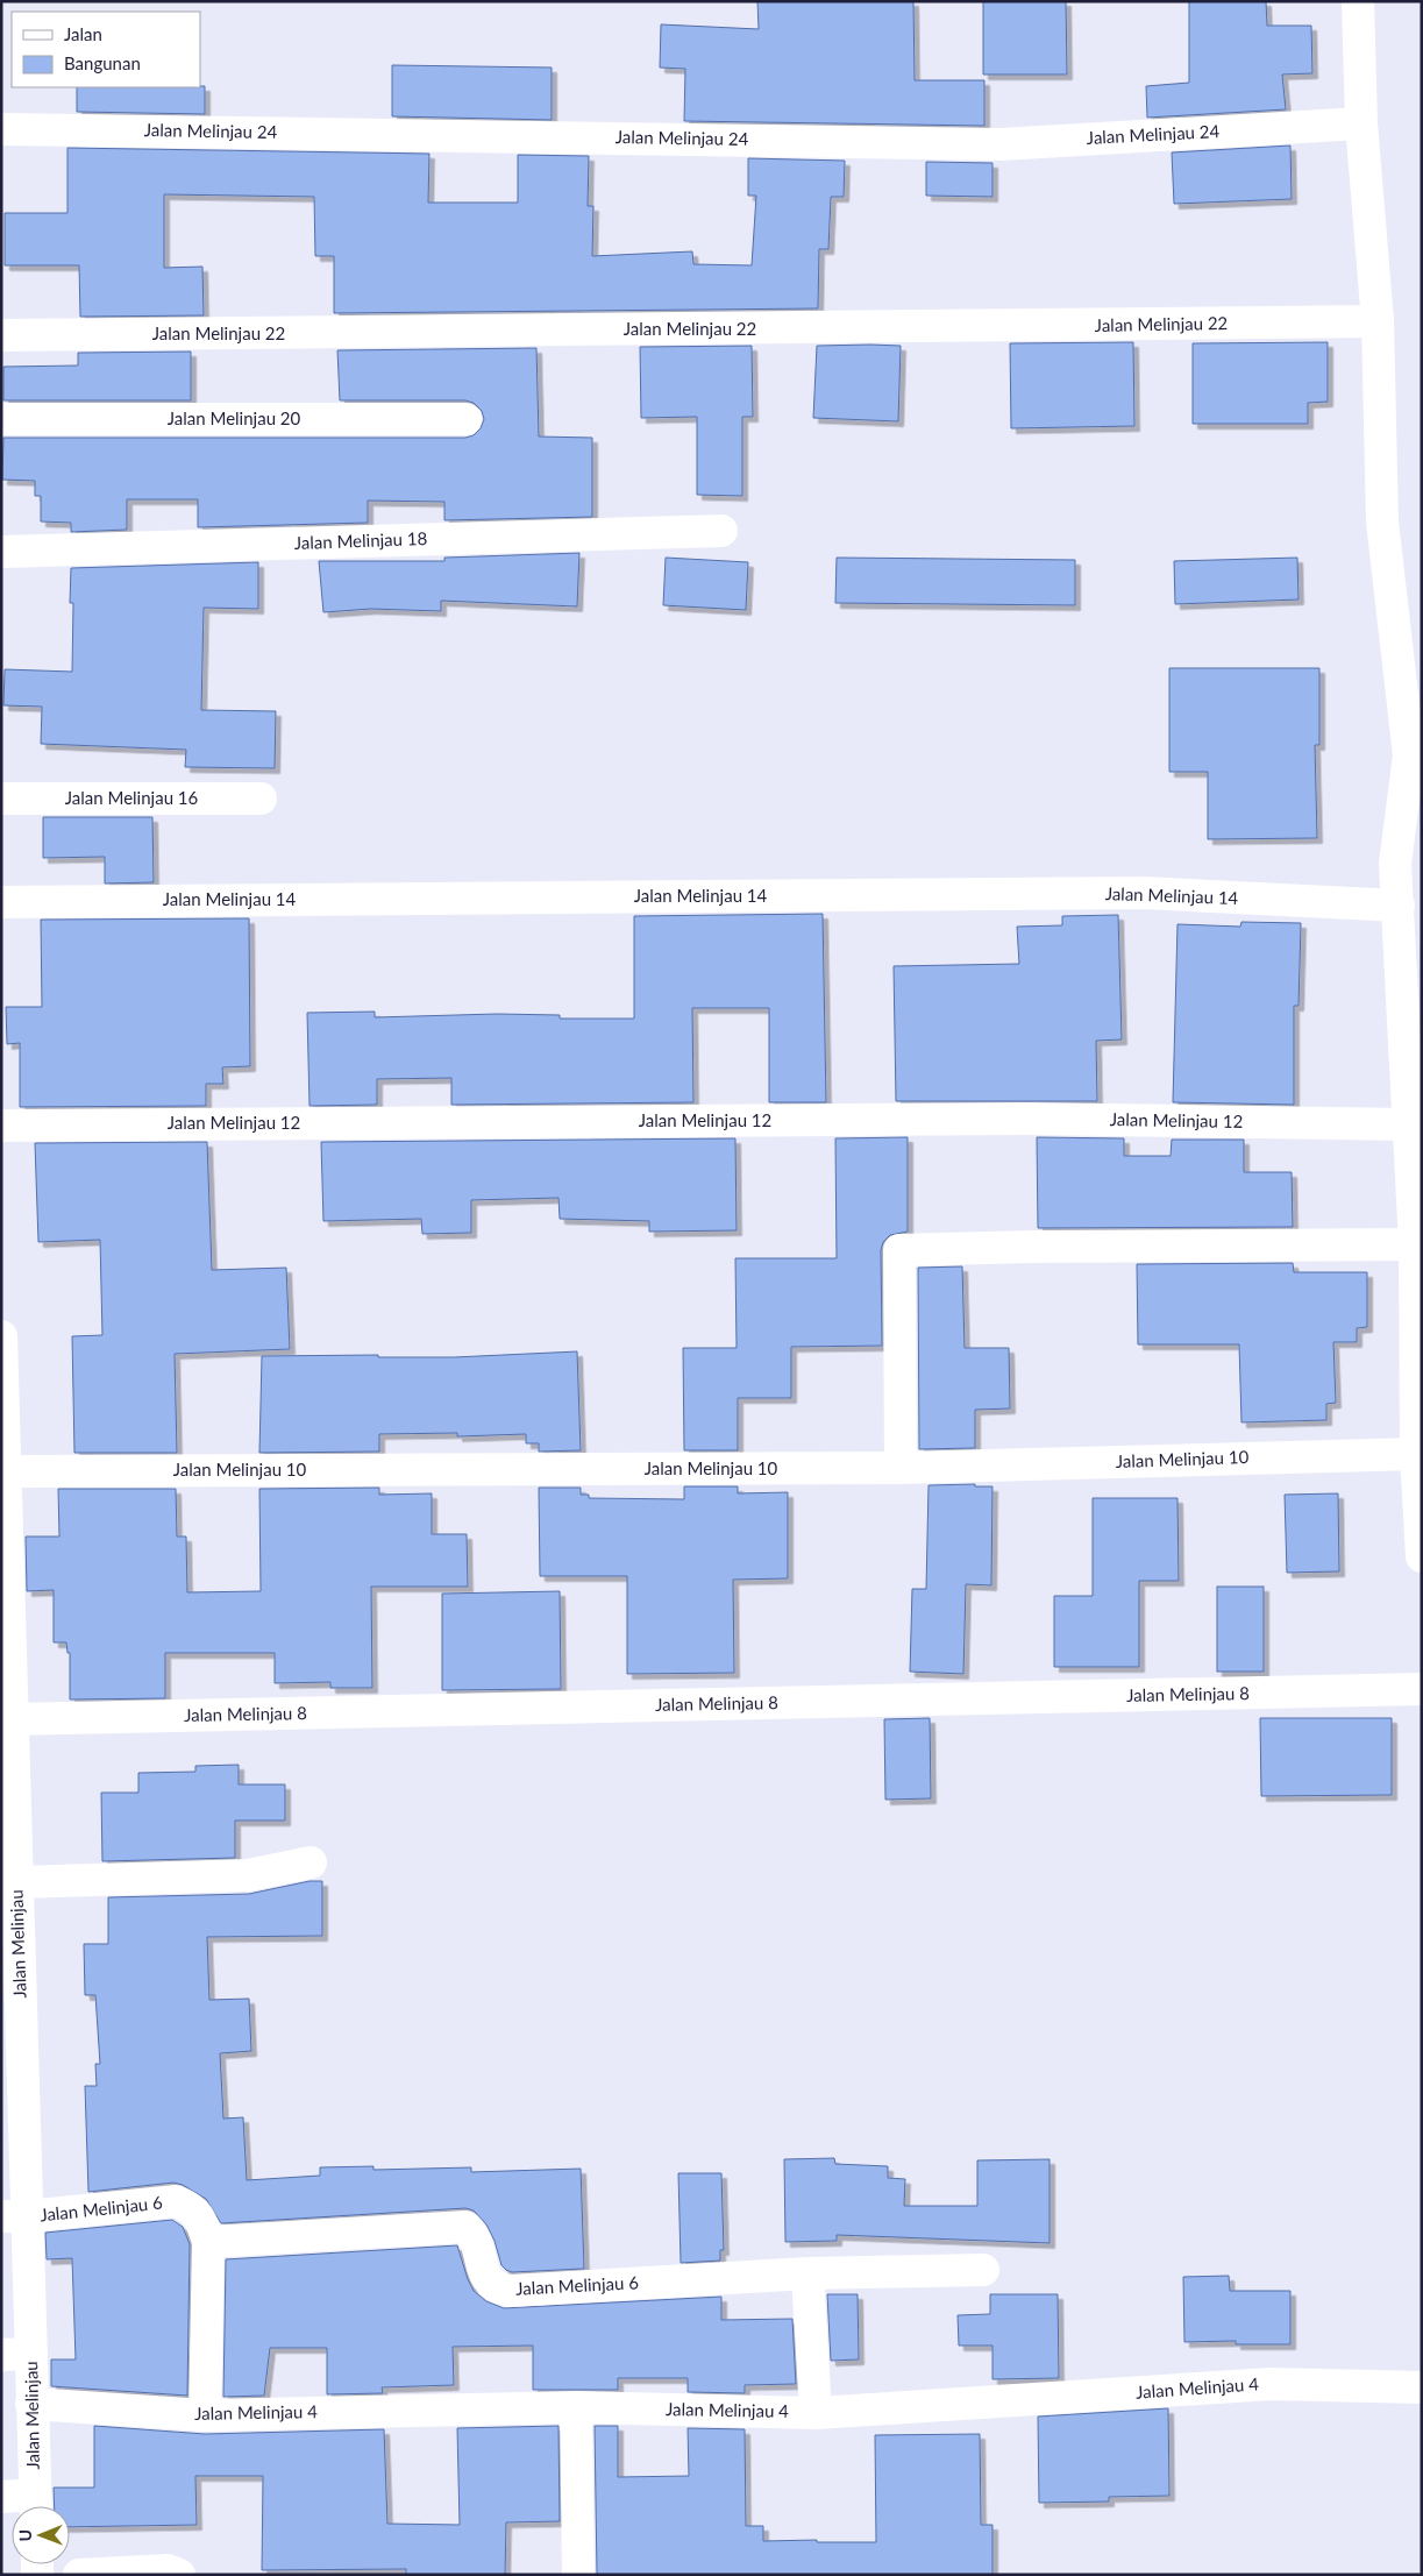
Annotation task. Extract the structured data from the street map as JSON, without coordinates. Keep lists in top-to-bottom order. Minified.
{"streets":{"street":["Jalan Melinjau 24","Jalan Melinjau 22","Jalan Melinjau 20","Jalan Melinjau 18","Jalan Melinjau 16","Jalan Melinjau 14","Jalan Melinjau 12","Jalan Melinjau 10","Jalan Melinjau 8","Jalan Melinjau","Jalan Melinjau 6","Jalan Melinjau 4"]},"crossings":[["Jalan Melinjau 10","Jalan Melinjau"],["Jalan Melinjau 8","Jalan Melinjau"],["Jalan Melinjau","Jalan Melinjau 6"],["Jalan Melinjau","Jalan Melinjau 4"]],"legend":["Jalan","Bangunan"],"north":"left"}
